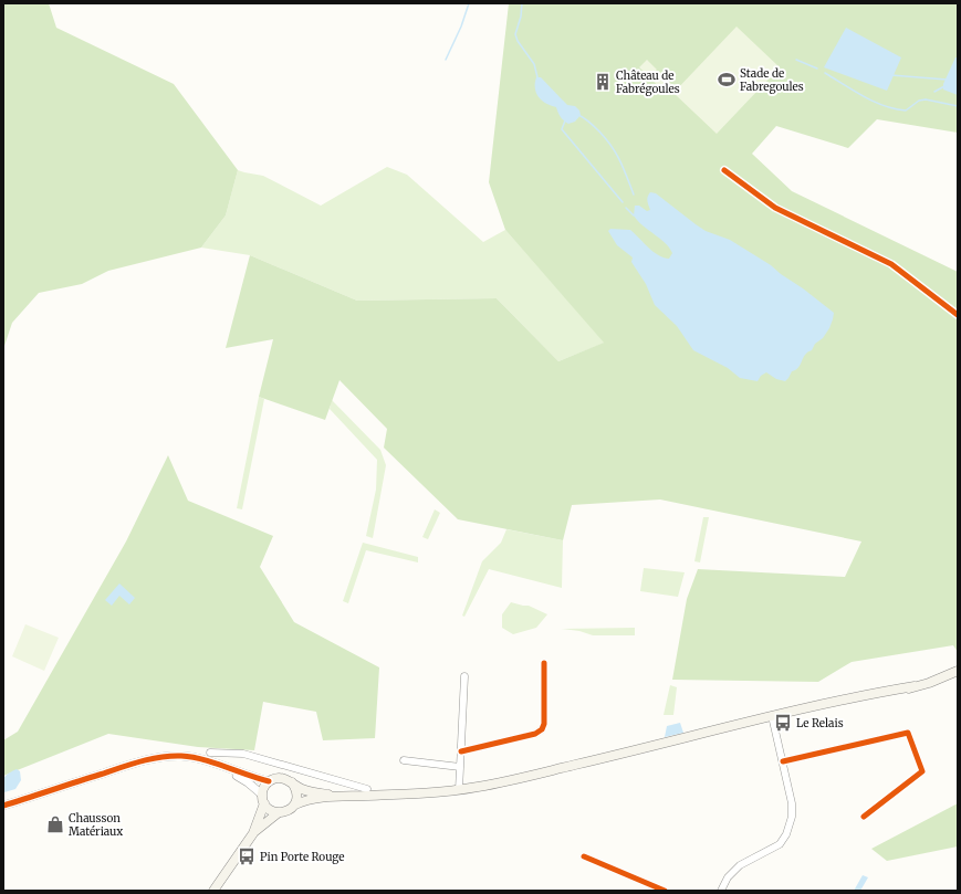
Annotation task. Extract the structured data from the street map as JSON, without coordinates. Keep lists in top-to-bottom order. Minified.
{"places":{"sports":["Stade de Fabregoules"],"building":["Château de Fabrégoules"],"bus stop":["Le Relais","Pin Porte Rouge"],"shop":["Chausson Matériaux"]}}
